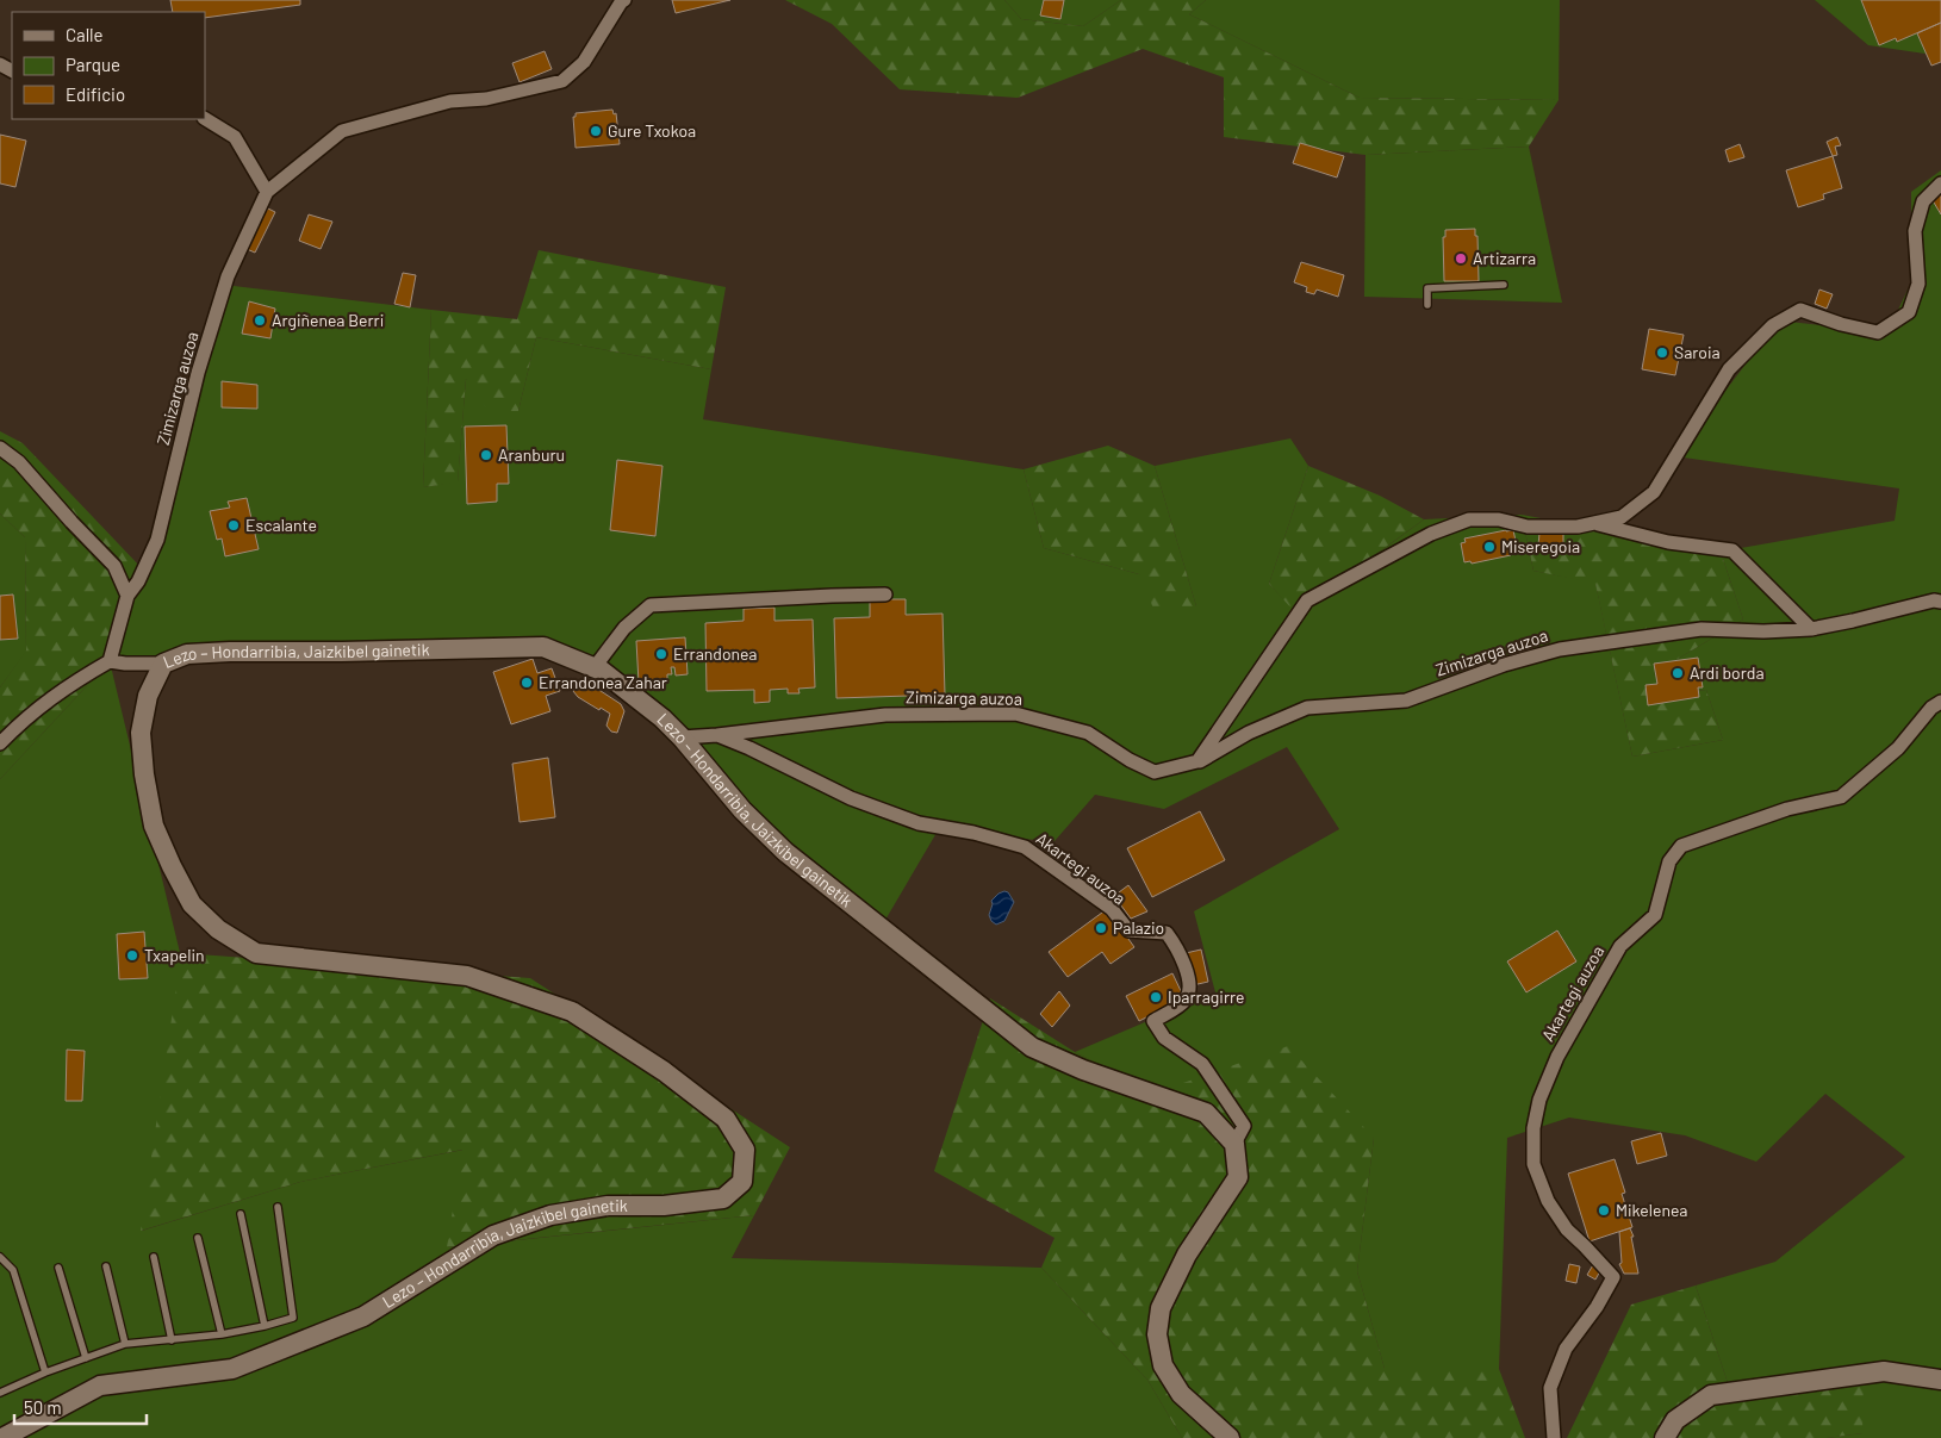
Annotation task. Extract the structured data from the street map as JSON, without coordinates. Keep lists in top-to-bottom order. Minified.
{"streets":{"street":["Zimizarga auzoa","Lezo – Hondarribia, Jaizkibel gainetik","Akartegi auzoa"]},"crossings":[["Zimizarga auzoa","Akartegi auzoa"],["Lezo – Hondarribia, Jaizkibel gainetik","Akartegi auzoa"]],"places":["Gure Txokoa","Artizarra","Argiñenea Berri","Saroia","Aranburu","Escalante","Miseregoia","Errandonea","Ardi borda","Errandonea Zahar","Palazio","Txapelin","Iparragirre","Mikelenea"],"legend":["Calle","Parque","Edificio"],"scale_bar":"50 m"}
